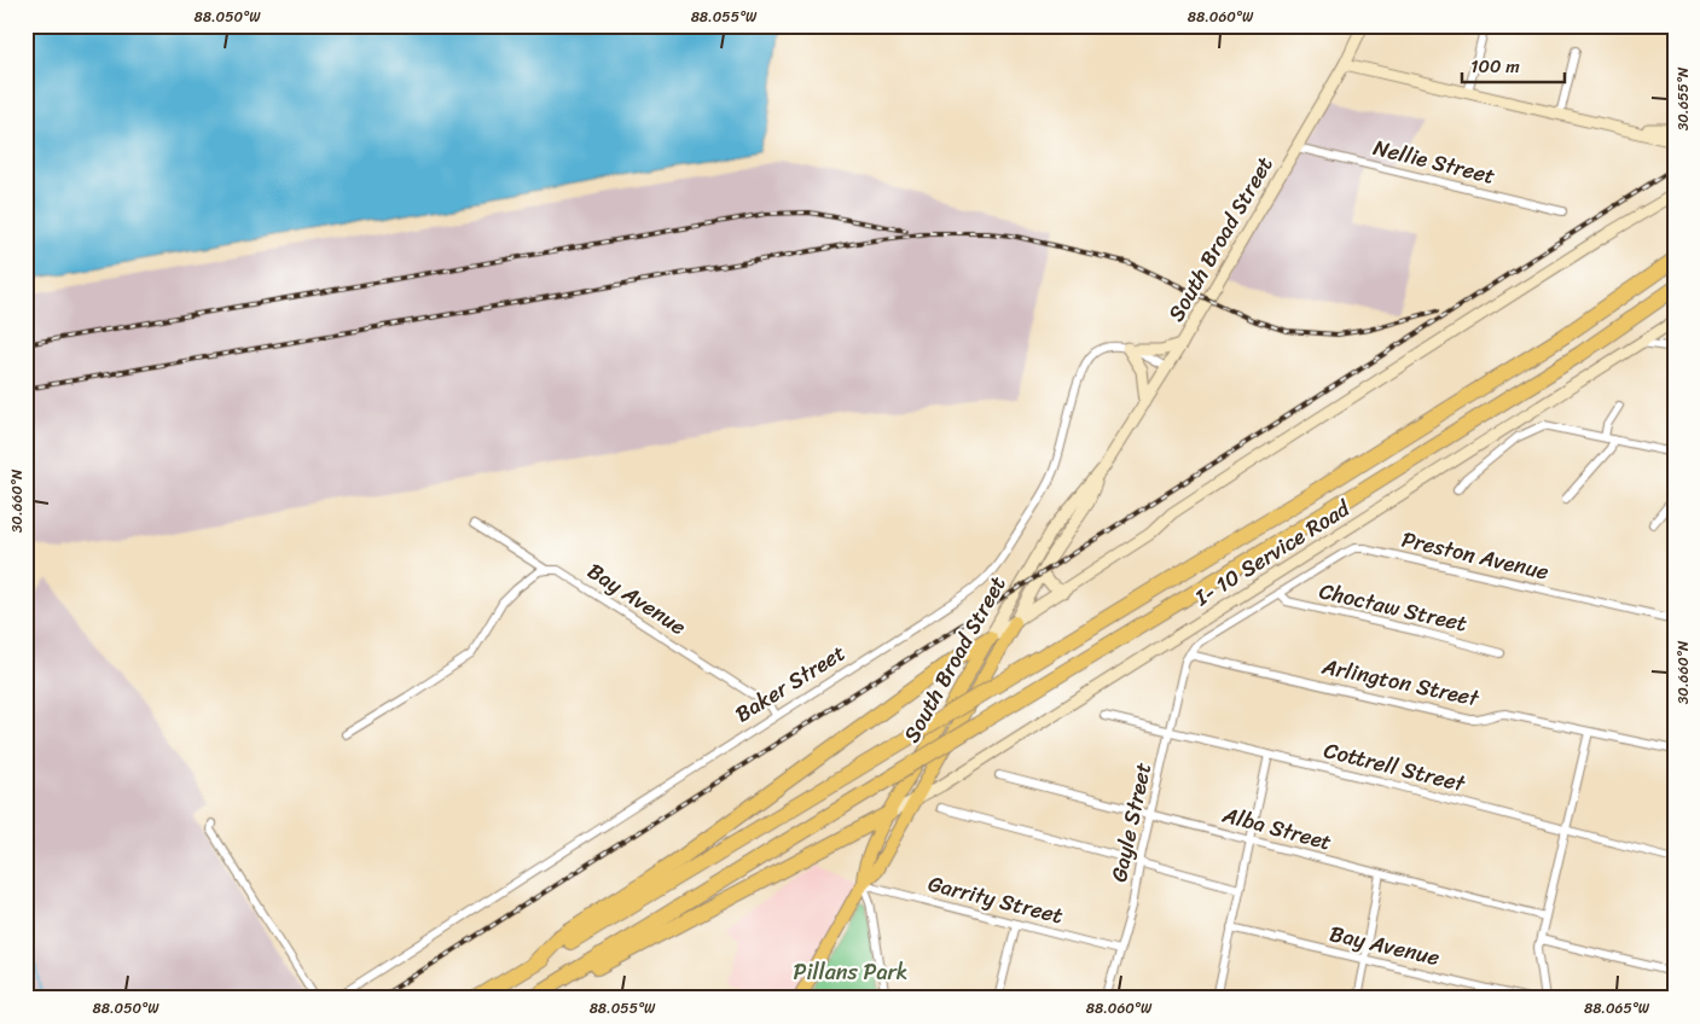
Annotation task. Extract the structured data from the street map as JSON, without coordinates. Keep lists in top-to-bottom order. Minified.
{"streets":{"main road":["South Broad Street","I- 10 Service Road"],"street":["Nellie Street","Preston Avenue","Bay Avenue","Choctaw Street","Arlington Street","Baker Street","Cottrell Street","Gayle Street","Alba Street","Garrity Street"]},"crossings":[["Nellie Street","South Broad Street"],["South Broad Street","I- 10 Service Road"],["South Broad Street","Garrity Street"],["Preston Avenue","Choctaw Street"],["Preston Avenue","Arlington Street"],["Preston Avenue","Gayle Street"],["Bay Avenue","Baker Street"],["Arlington Street","Gayle Street"],["Cottrell Street","Gayle Street"],["Gayle Street","Alba Street"],["Gayle Street","Garrity Street"]],"parks":["Pillans Park"],"scale_bar":"100 m","coordinates":["88.050°W","88.055°W","88.060°W","30.655°N","30.660°N","88.065°W"]}
